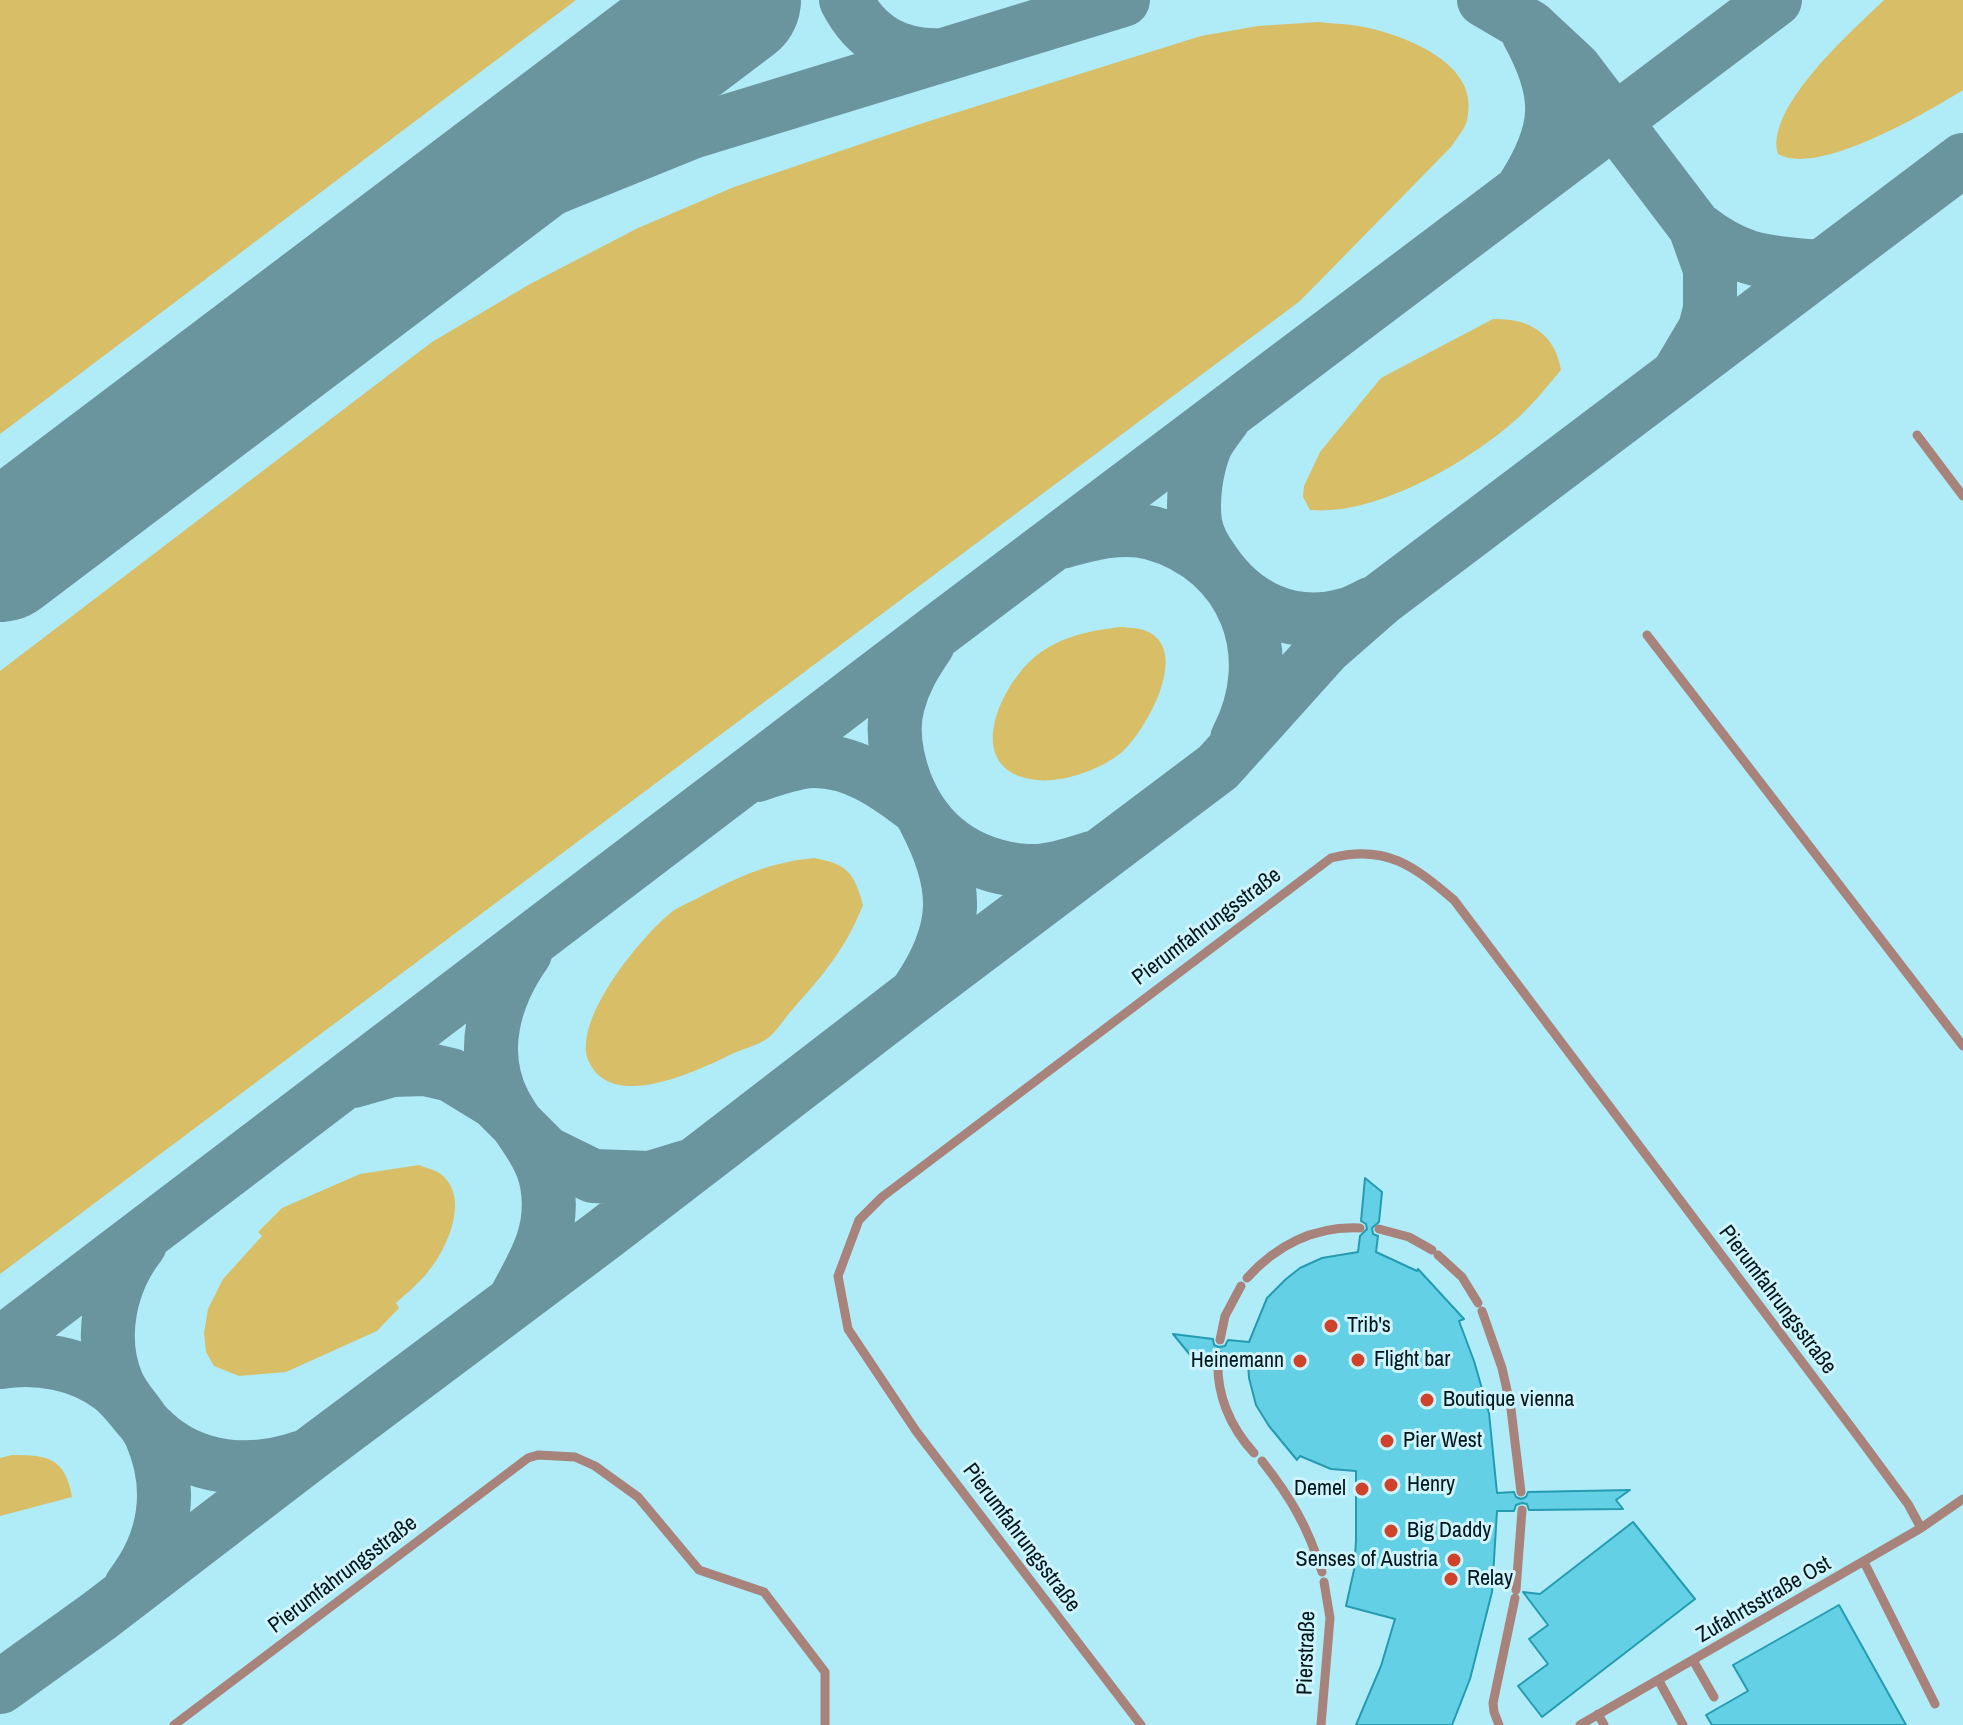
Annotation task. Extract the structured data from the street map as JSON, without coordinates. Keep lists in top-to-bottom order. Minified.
{"streets":{"lane":["Pierumfahrungsstraße","Zufahrtsstraße Ost","Pierstraße"]},"crossings":[["Pierumfahrungsstraße","Zufahrtsstraße Ost"]],"places":["Trib's","Flight bar","Heinemann","Boutique vienna","Pier West","Henry","Demel","Big Daddy","Senses of Austria","Relay"]}
